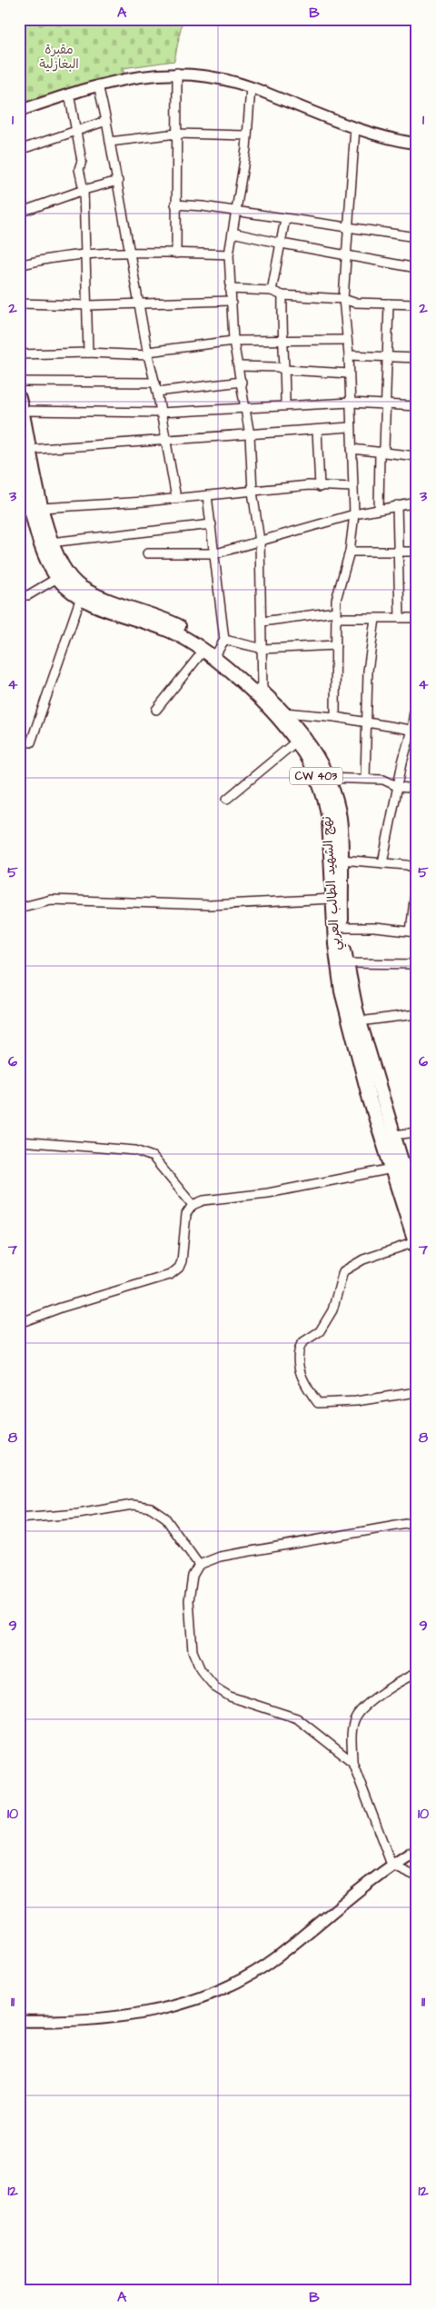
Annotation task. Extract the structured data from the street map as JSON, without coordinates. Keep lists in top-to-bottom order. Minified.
{"streets":{"main road":["CW 403","نهج الشهيد الطالب العربي"]},"parks":["مقبرة البغازلية"],"grid":{"columns":["A","B"],"rows":["1","2","3","4","5","6","7","8","9","10","11","12"]}}
